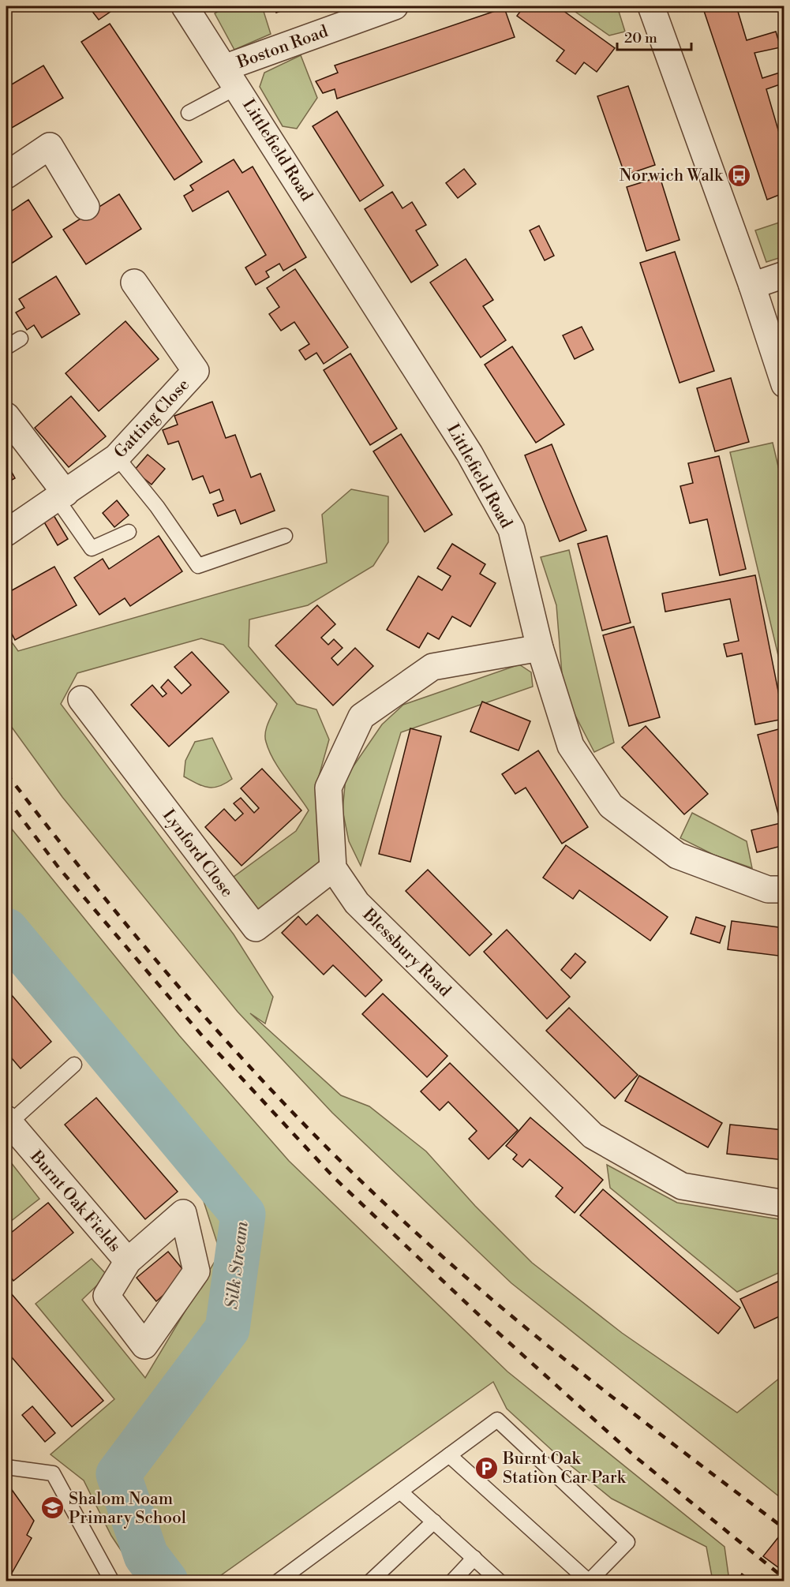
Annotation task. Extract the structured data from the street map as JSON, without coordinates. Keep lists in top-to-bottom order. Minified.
{"streets":{"street":["Boston Road","Littlefield Road","Gatting Close","Lynford Close","Blessbury Road","Burnt Oak Fields"]},"crossings":[["Boston Road","Littlefield Road"],["Lynford Close","Blessbury Road"]],"water":["Silk Stream"],"places":{"bus stop":["Norwich Walk"],"parking":["Burnt Oak Station Car Park"],"school or university":["Shalom Noam Primary School"]},"scale_bar":"20 m"}
